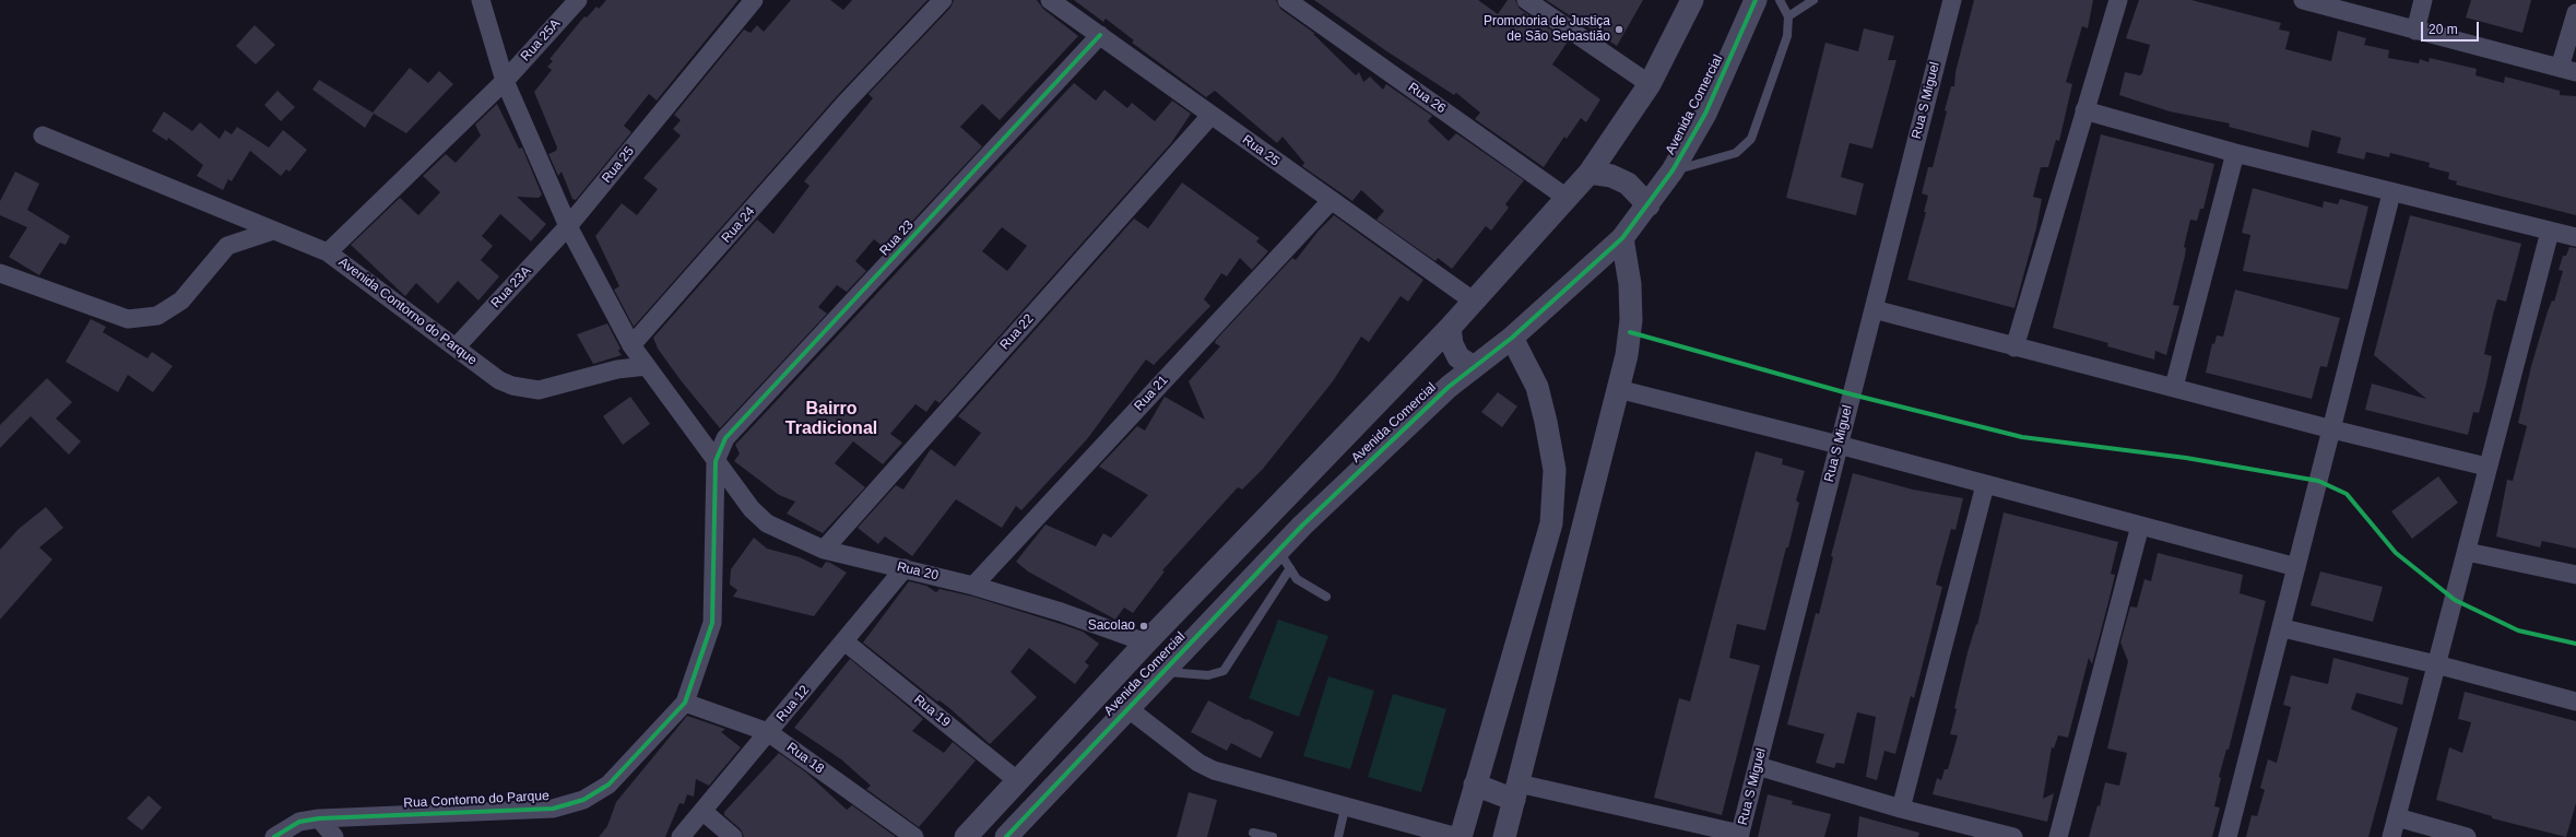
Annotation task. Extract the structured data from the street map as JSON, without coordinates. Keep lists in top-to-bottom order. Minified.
{"streets":{"street":["Rua 25A","Rua 26","Rua S Miguel","Avenida Comercial","Rua 25","Rua 24","Rua 23","Rua 23A","Avenida Contorno do Parque","Rua 22","Rua 21","Rua 20","Rua 12","Rua 19","Rua 18","Rua Contorno do Parque"]},"crossings":[["Rua 25A","Avenida Contorno do Parque"],["Rua 26","Avenida Comercial"],["Avenida Comercial","Rua 25"],["Avenida Comercial","Rua 20"],["Avenida Comercial","Rua 19"],["Rua 25","Rua 23"],["Rua 25","Rua 23A"],["Rua 25","Rua 22"],["Rua 25","Rua 21"],["Rua 23","Rua 20"],["Rua 23","Rua Contorno do Parque"],["Rua 23A","Avenida Contorno do Parque"],["Rua 22","Rua 20"],["Rua 21","Rua 20"],["Rua 20","Rua 12"],["Rua 20","Rua Contorno do Parque"],["Rua 12","Rua 19"],["Rua 12","Rua 18"],["Rua 18","Rua Contorno do Parque"]],"districts":["Bairro Tradicional"],"places":["Promotoria de Justiça de São Sebastião","Sacolao"],"scale_bar":"20 m"}
